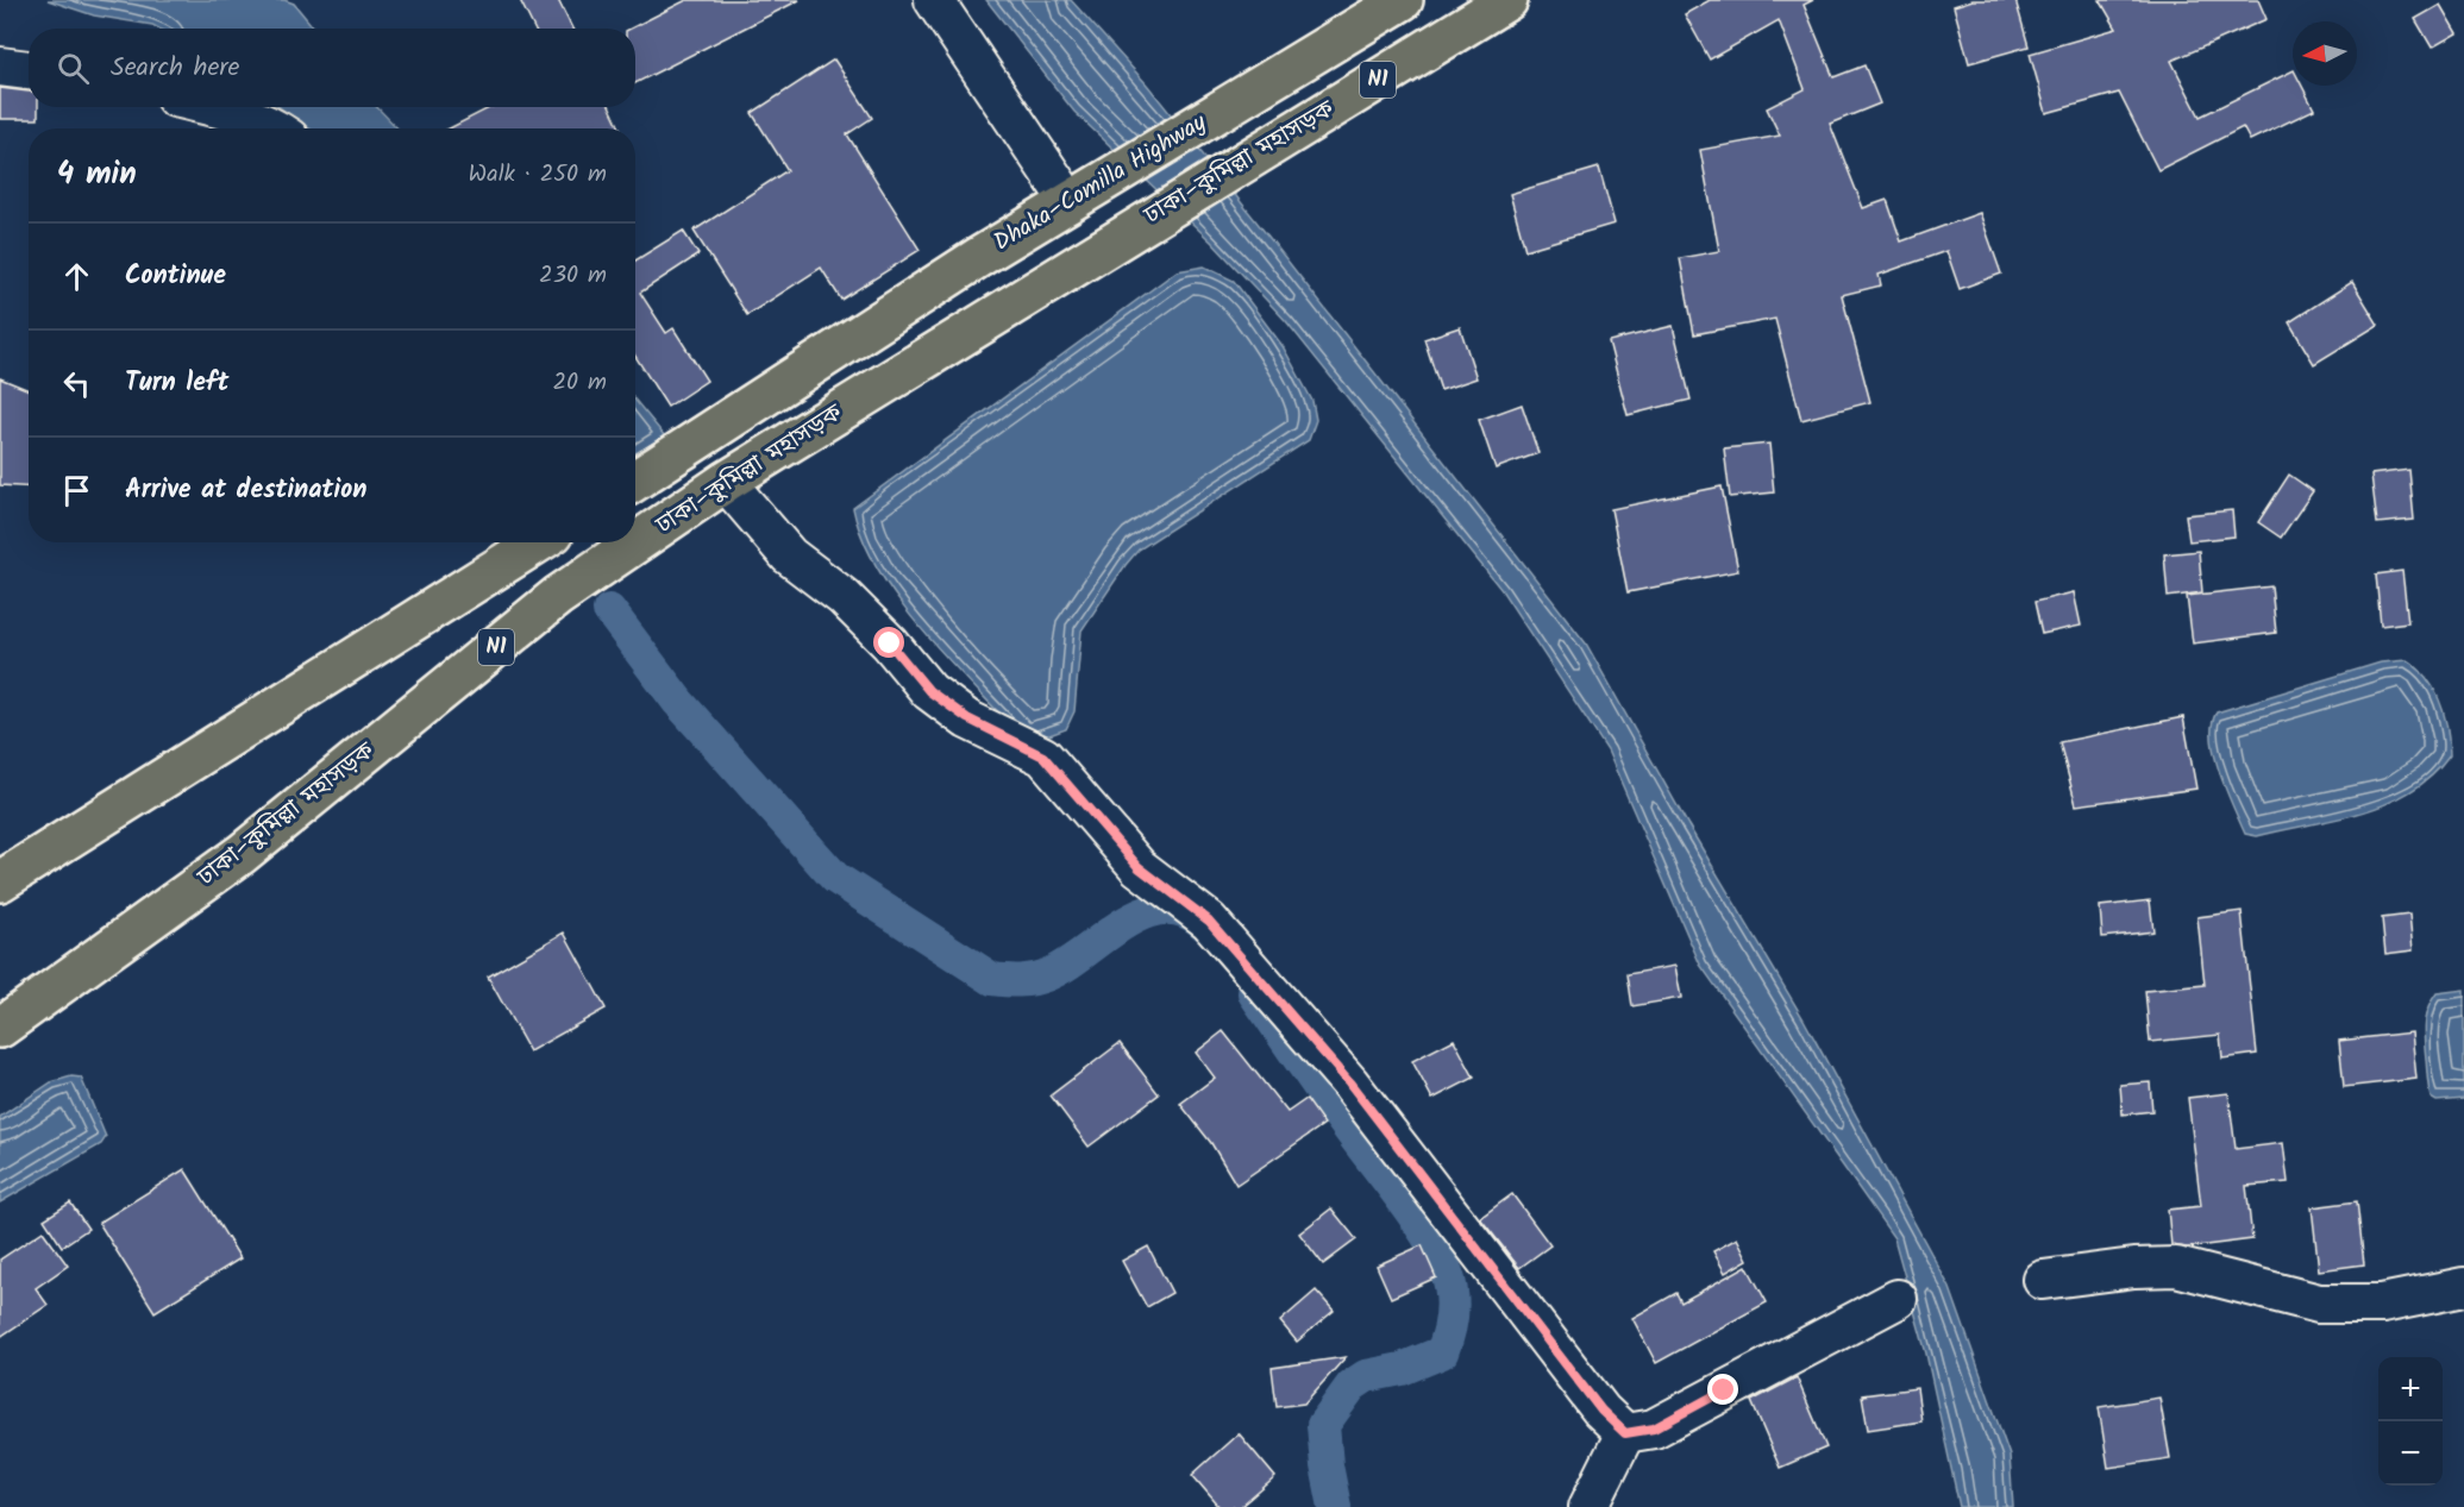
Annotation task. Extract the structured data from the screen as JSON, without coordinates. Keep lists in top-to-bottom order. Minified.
{"streets":{"highway":["N1","ঢাকা–কুমিল্লা মহাসড়ক","Dhaka–Comilla Highway"]},"north":"left","page":{"search":"Search here","heading":["4 min","Walk · 250 m"],"list":[["Continue","230 m"],["Turn left","20 m"],"Arrive at destination"],"map_buttons":["+","−"]}}
